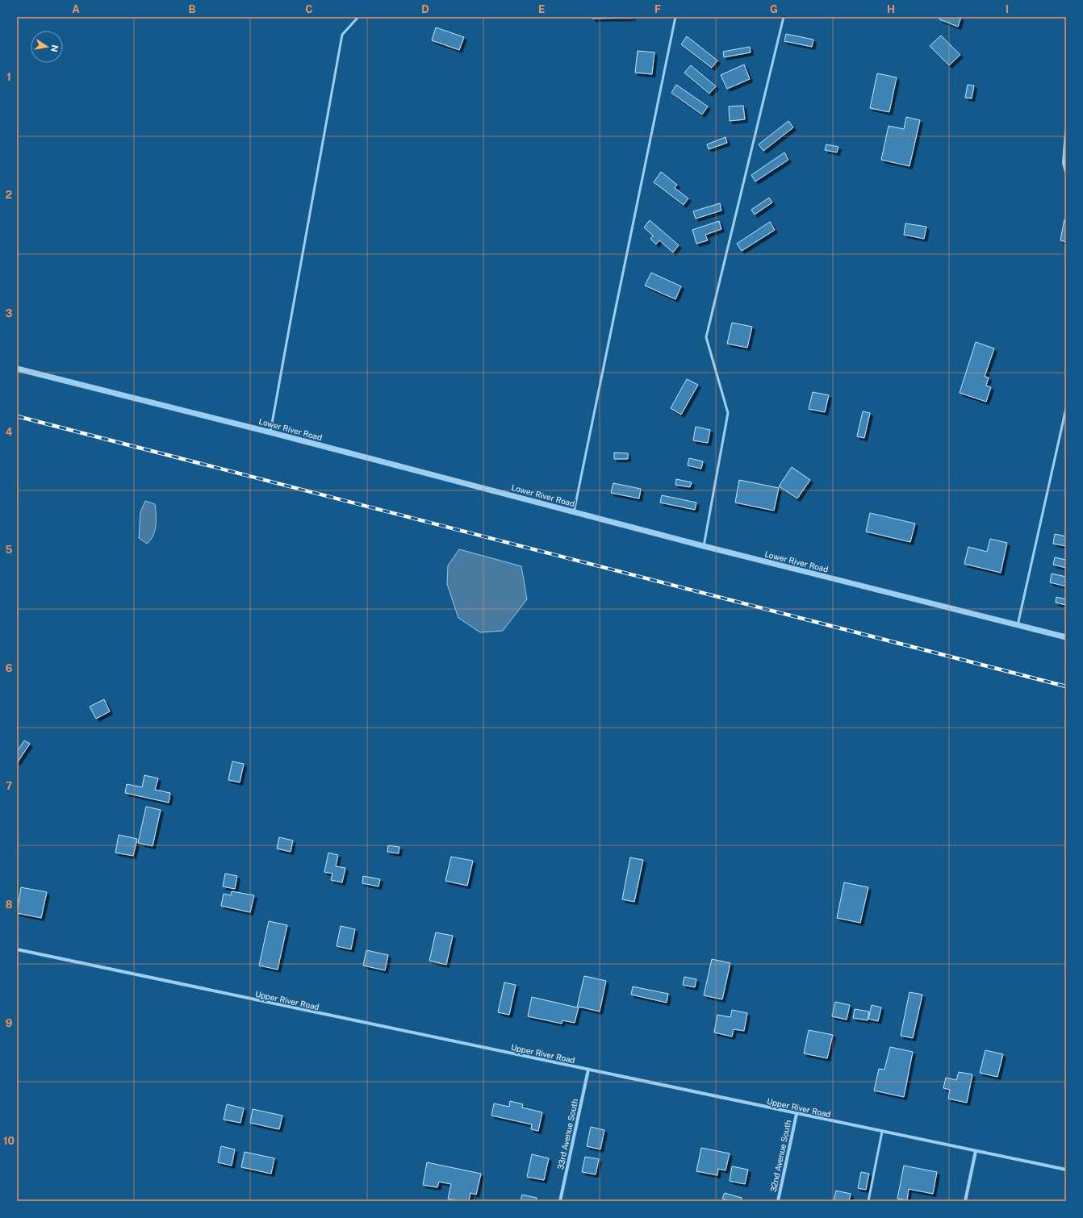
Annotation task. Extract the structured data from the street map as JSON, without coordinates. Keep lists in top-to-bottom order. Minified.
{"streets":{"street":["Lower River Road","Upper River Road","33rd Avenue South","32nd Avenue South"]},"crossings":[["Upper River Road","33rd Avenue South"],["Upper River Road","32nd Avenue South"]],"north":"right","grid":{"columns":["A","B","C","D","E","F","G","H","I"],"rows":["1","2","3","4","5","6","7","8","9","10"]}}
